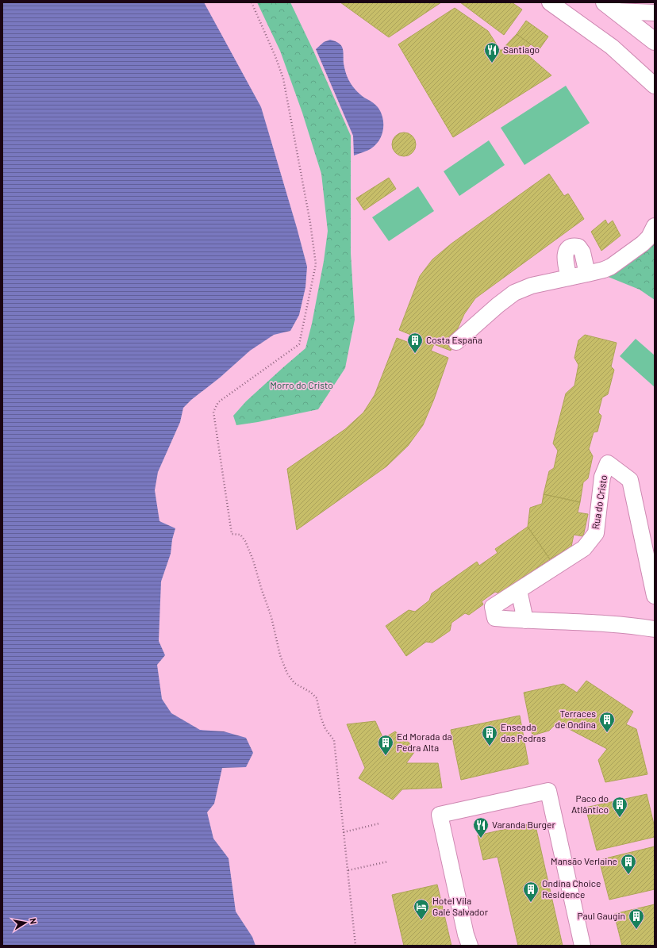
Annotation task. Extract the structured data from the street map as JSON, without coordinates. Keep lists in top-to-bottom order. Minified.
{"streets":{"street":["Rua do Cristo"]},"parks":["Morro do Cristo"],"places":{"restaurant":["Santiago","Varanda Burger"],"building":["Costa España","Terraces de Ondina","Enseada das Pedras","Ed Morada da Pedra Alta","Paco do Atlântico","Mansão Verlaine","Ondina Choice Residence","Paul Gaugin"],"hotel":["Hotel Vila Galé Salvador"]},"north":"right"}
